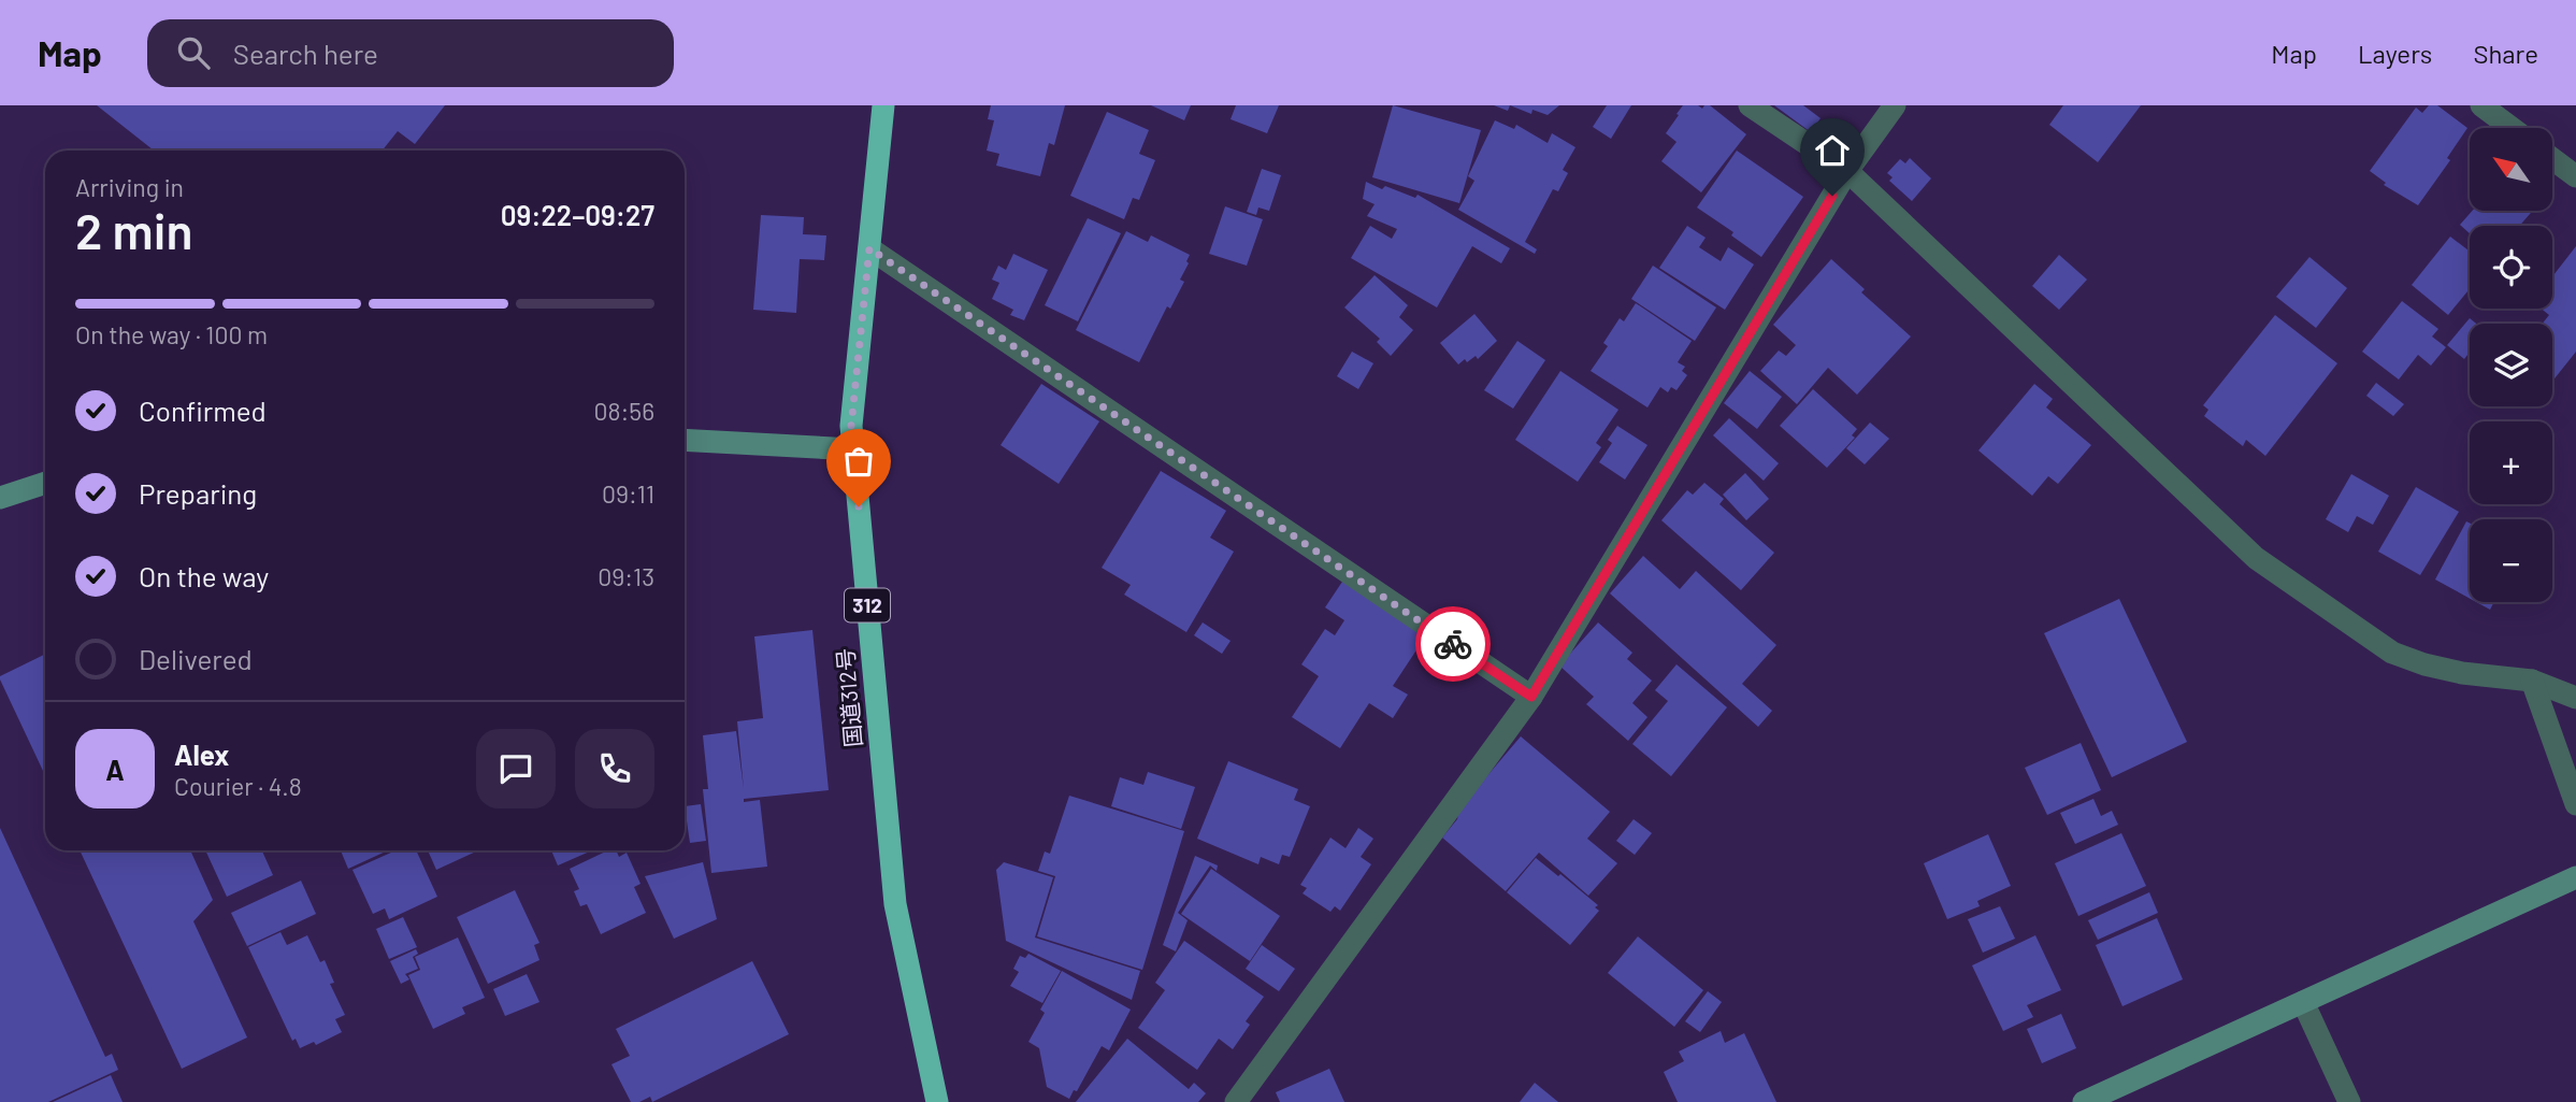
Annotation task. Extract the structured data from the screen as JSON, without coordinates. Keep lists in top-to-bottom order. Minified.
{"streets":{"highway":["312","国道312号"]},"north":"top left","page":{"header":"Map","search":"Search here","nav":["Map","Layers","Share"],"map_buttons":["+","−"],"heading":["2 min","Arriving in","09:22–09:27"],"panel":["Alex","Courier · 4.8"],"bar":"On the way · 100 m","list":[["Confirmed","08:56"],["Preparing","09:11"],["On the way","09:13"],"Delivered"],"round":"A"}}
